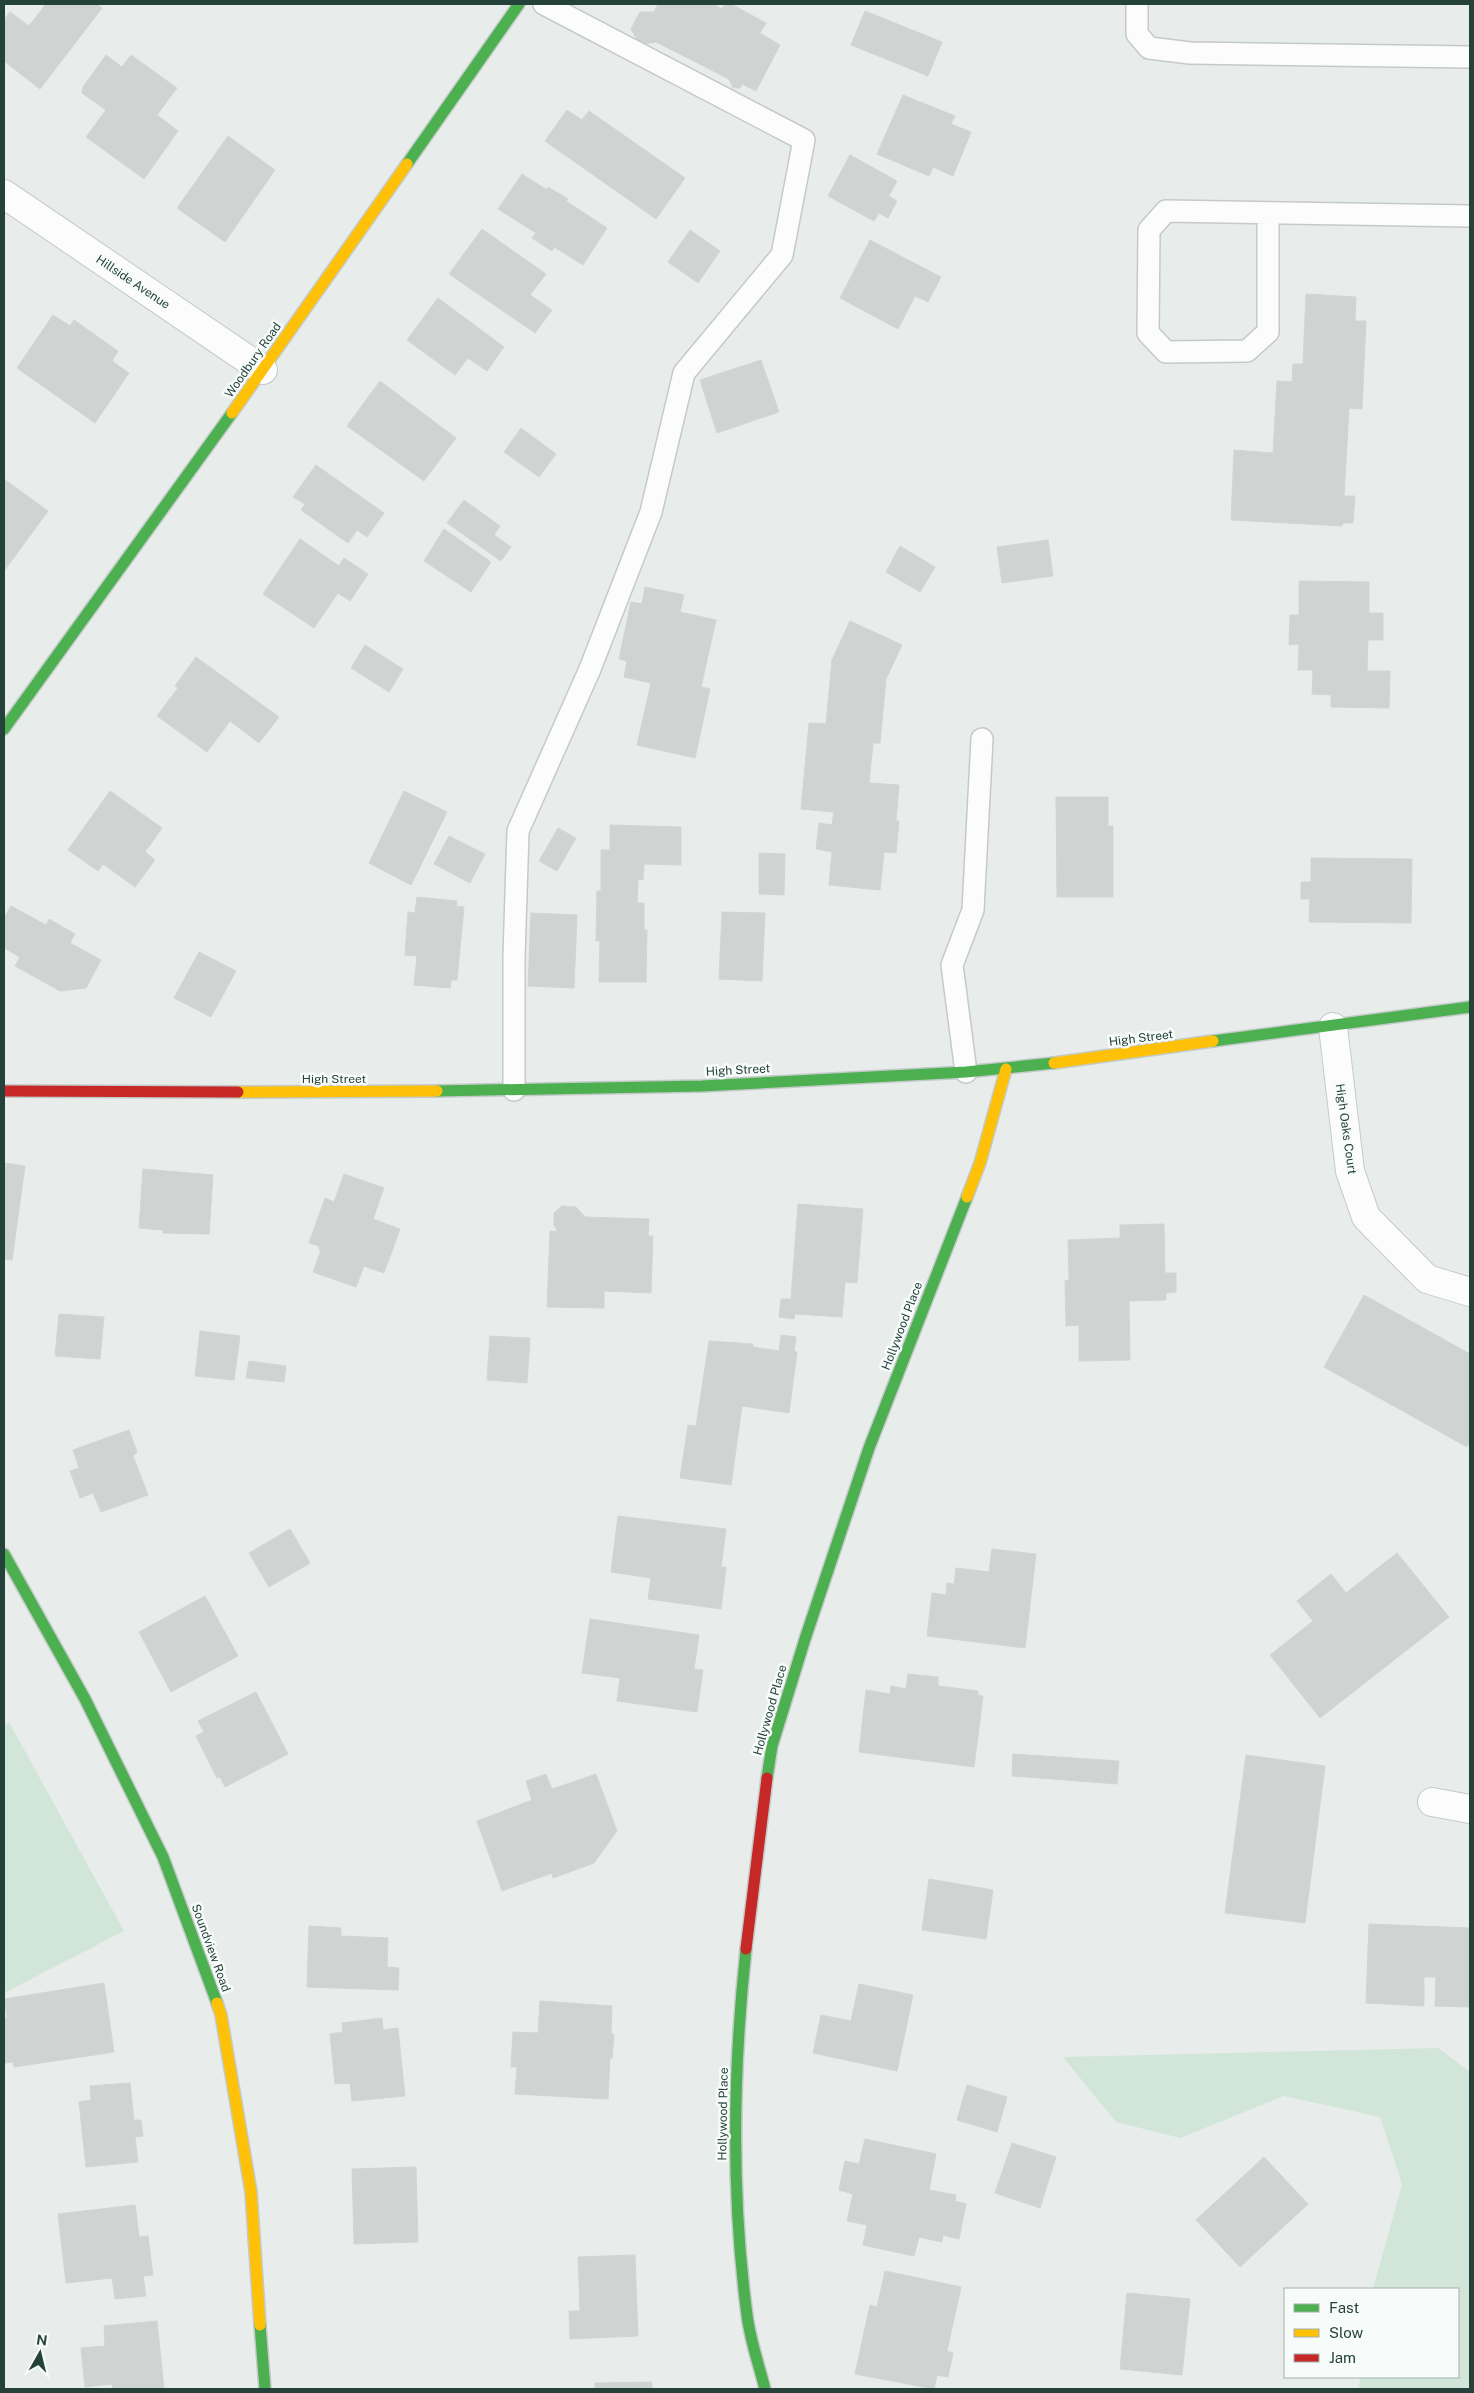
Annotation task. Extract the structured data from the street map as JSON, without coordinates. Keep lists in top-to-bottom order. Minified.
{"streets":{"main road":["Woodbury Road","High Street","Hollywood Place","Soundview Road"],"street":["Hillside Avenue","High Oaks Court"]},"crossings":[["Hillside Avenue","Woodbury Road"],["High Street","High Oaks Court"],["High Street","Hollywood Place"]],"legend":["Fast","Slow","Jam"],"north":"top"}
